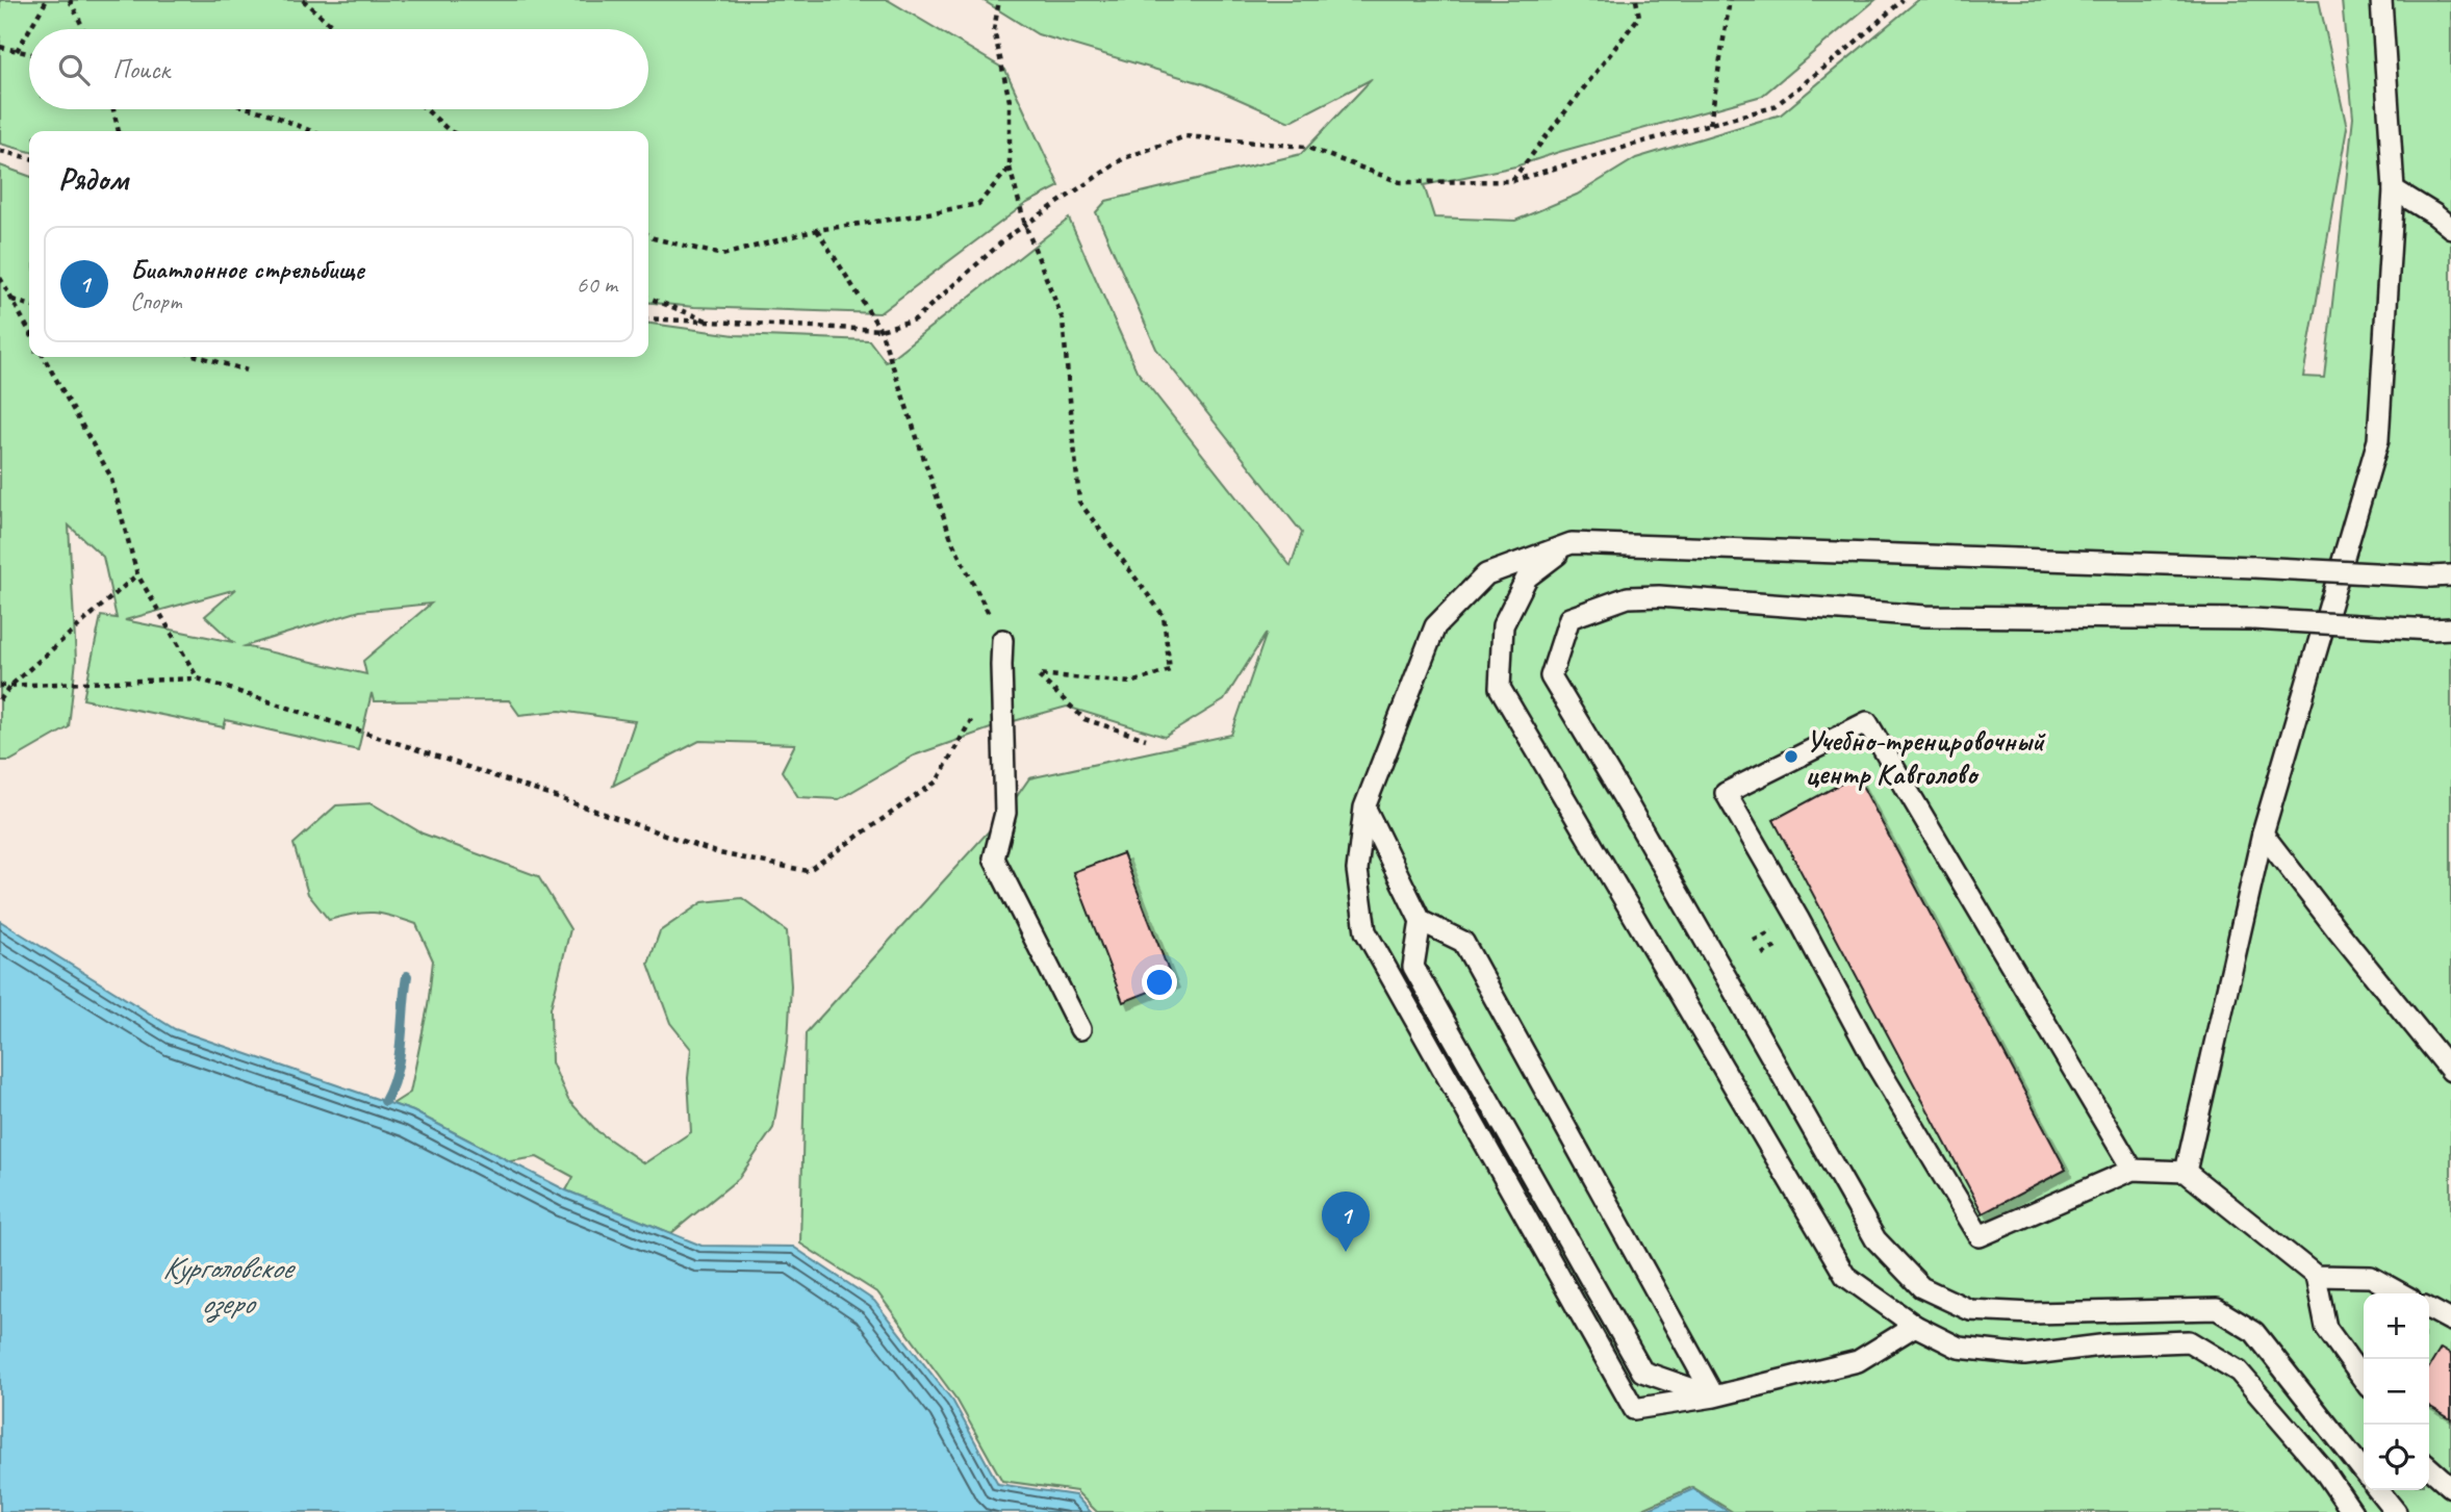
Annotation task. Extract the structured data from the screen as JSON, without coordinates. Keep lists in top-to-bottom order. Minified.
{"water":["Курголовское озеро"],"places":["Учебно-тренировочный центр Кавголово"],"page":{"search":"Поиск","heading":"Рядом","list":[{"mark":"1","name":"Биатлонное стрельбище","note":"Спорт","value":"60 m"}],"pins":"1","map_buttons":["+","−"]}}
